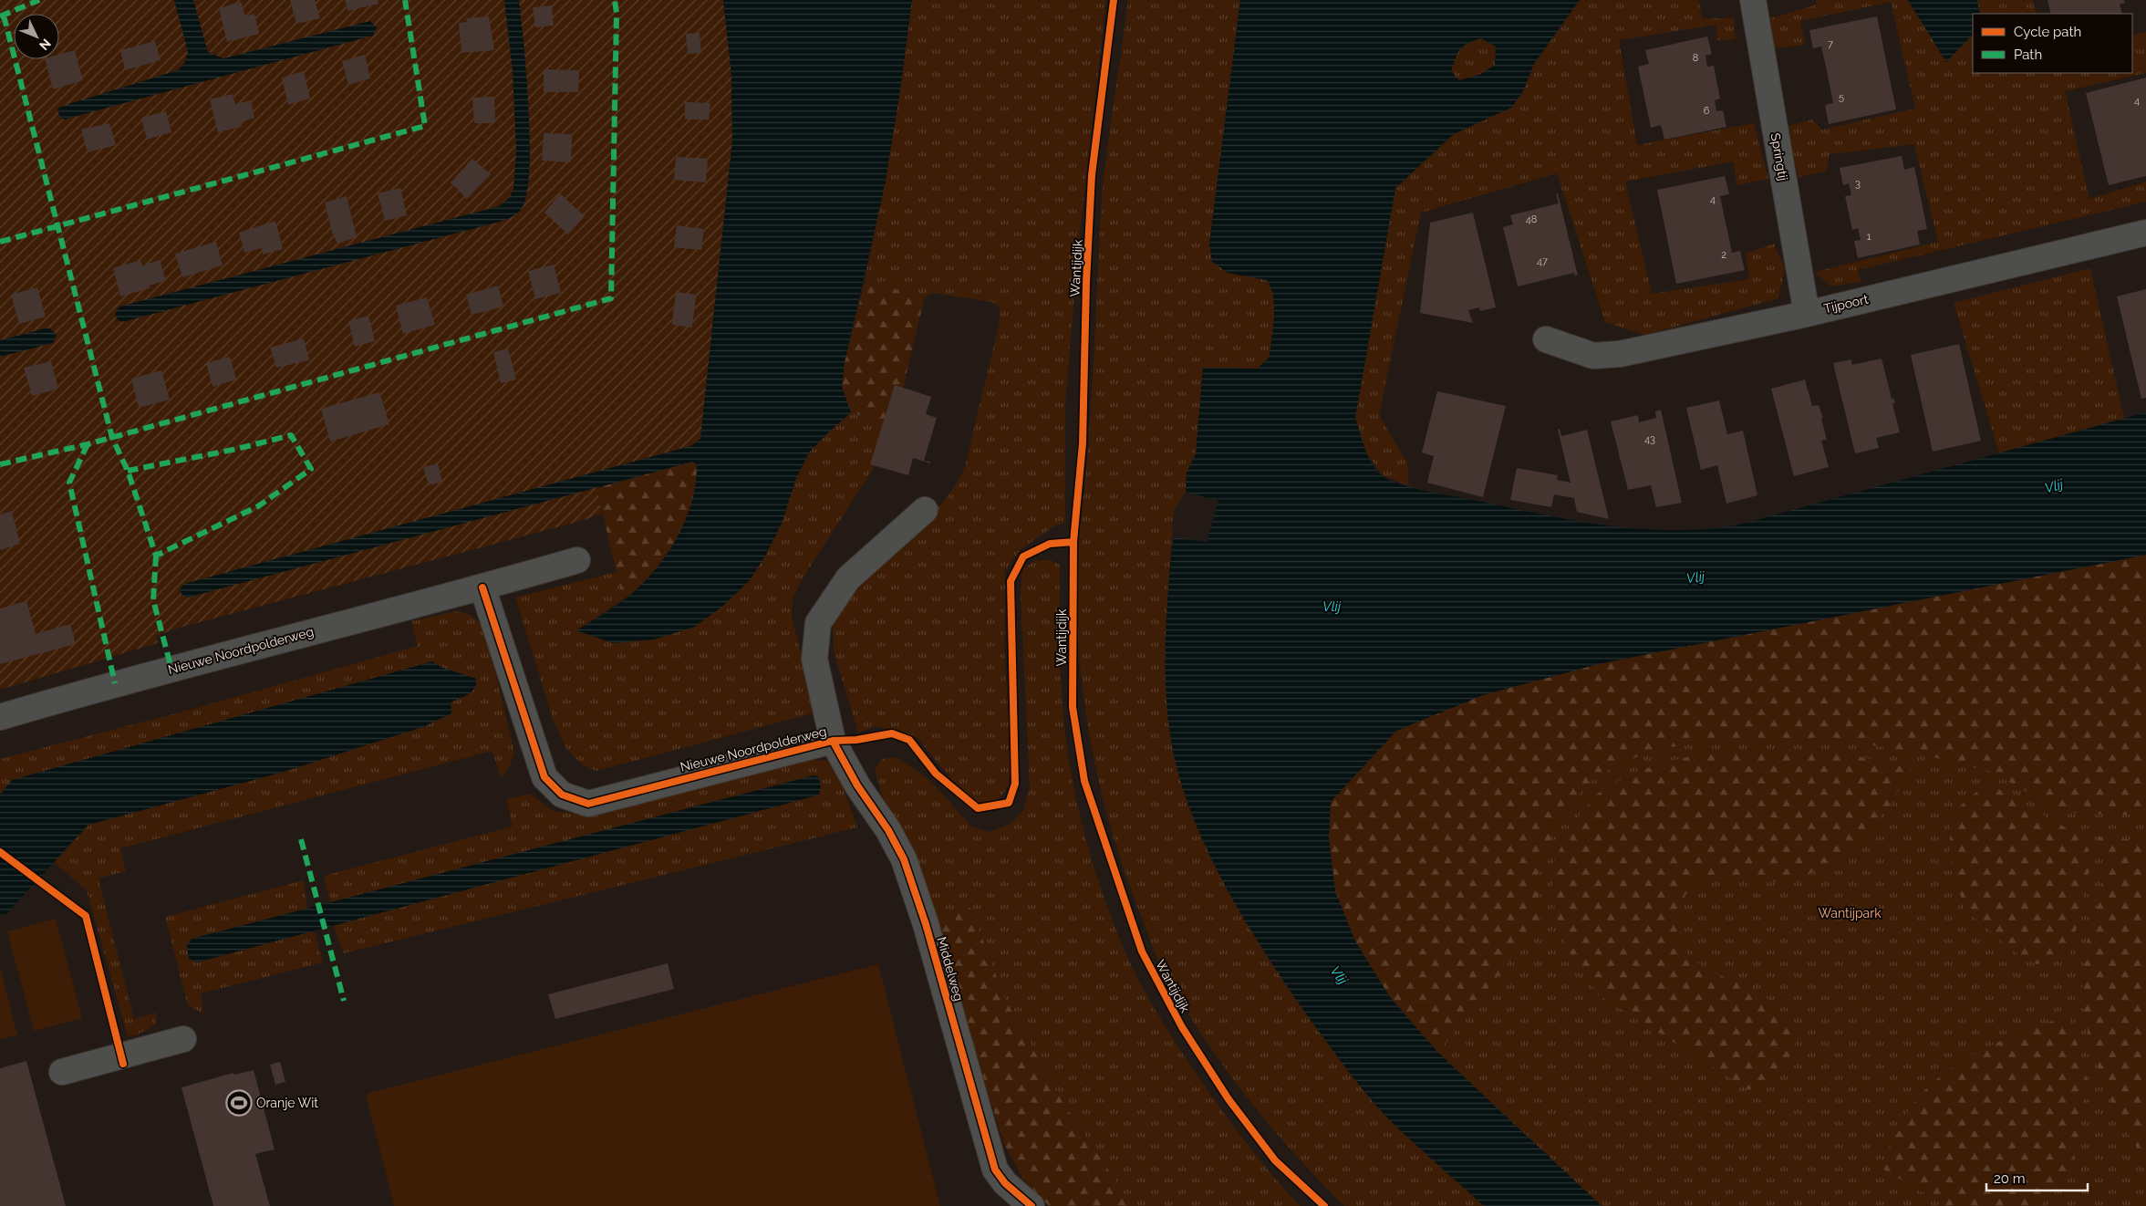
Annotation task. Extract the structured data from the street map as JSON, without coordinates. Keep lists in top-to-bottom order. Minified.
{"streets":{"street":["Springtij","Tijpoort","Nieuwe Noordpolderweg","Middelweg"],"cycle path":["Wantijdijk"]},"crossings":[["Springtij","Tijpoort"],["Nieuwe Noordpolderweg","Middelweg"]],"water":["Vlij"],"parks":["Wantijpark"],"places":{"sports":["Oranje Wit"]},"house_numbers":["7","8","5","4","6","3","4","48","1","2","47","43"],"legend":["Cycle path","Path"],"scale_bar":"20 m","north":"bottom right"}
